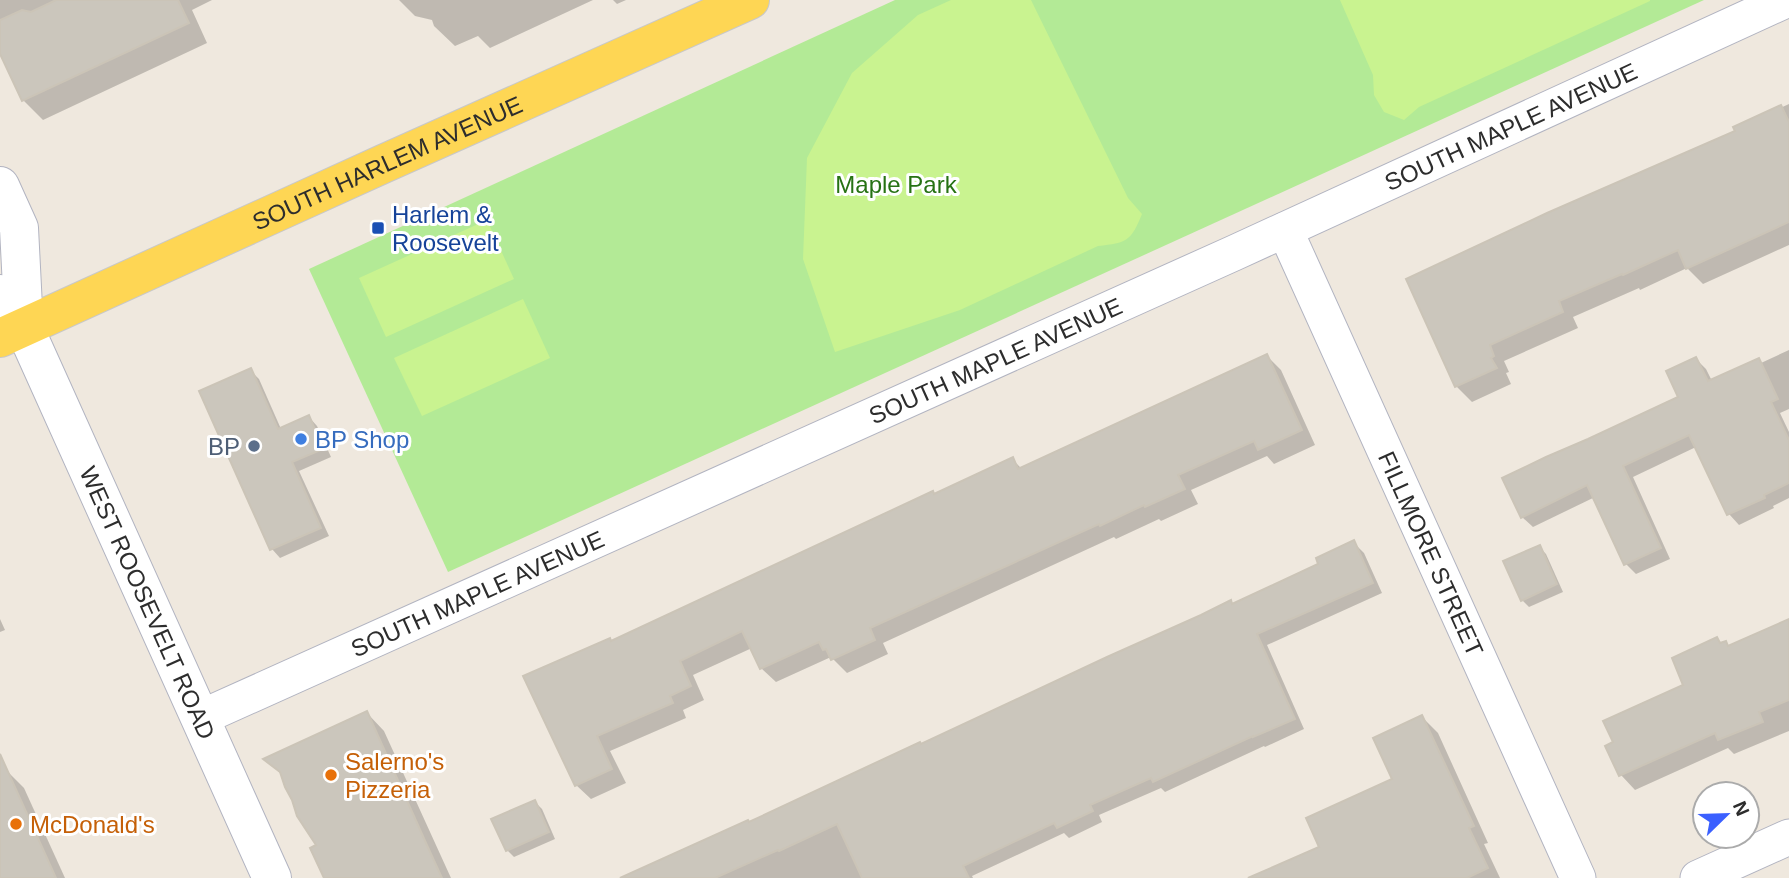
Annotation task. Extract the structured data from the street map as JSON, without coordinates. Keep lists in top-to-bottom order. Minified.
{"streets":{"main road":["SOUTH HARLEM AVENUE","WEST ROOSEVELT ROAD"],"street":["SOUTH MAPLE AVENUE","FILLMORE STREET"]},"crossings":[["SOUTH MAPLE AVENUE","FILLMORE STREET"],["SOUTH MAPLE AVENUE","WEST ROOSEVELT ROAD"],["SOUTH HARLEM AVENUE","WEST ROOSEVELT ROAD"]],"parks":["Maple Park"],"places":{"transit":["Harlem & Roosevelt"],"other":["BP Shop","BP","Salerno's Pizzeria","McDonald's"]},"north":"top right"}
